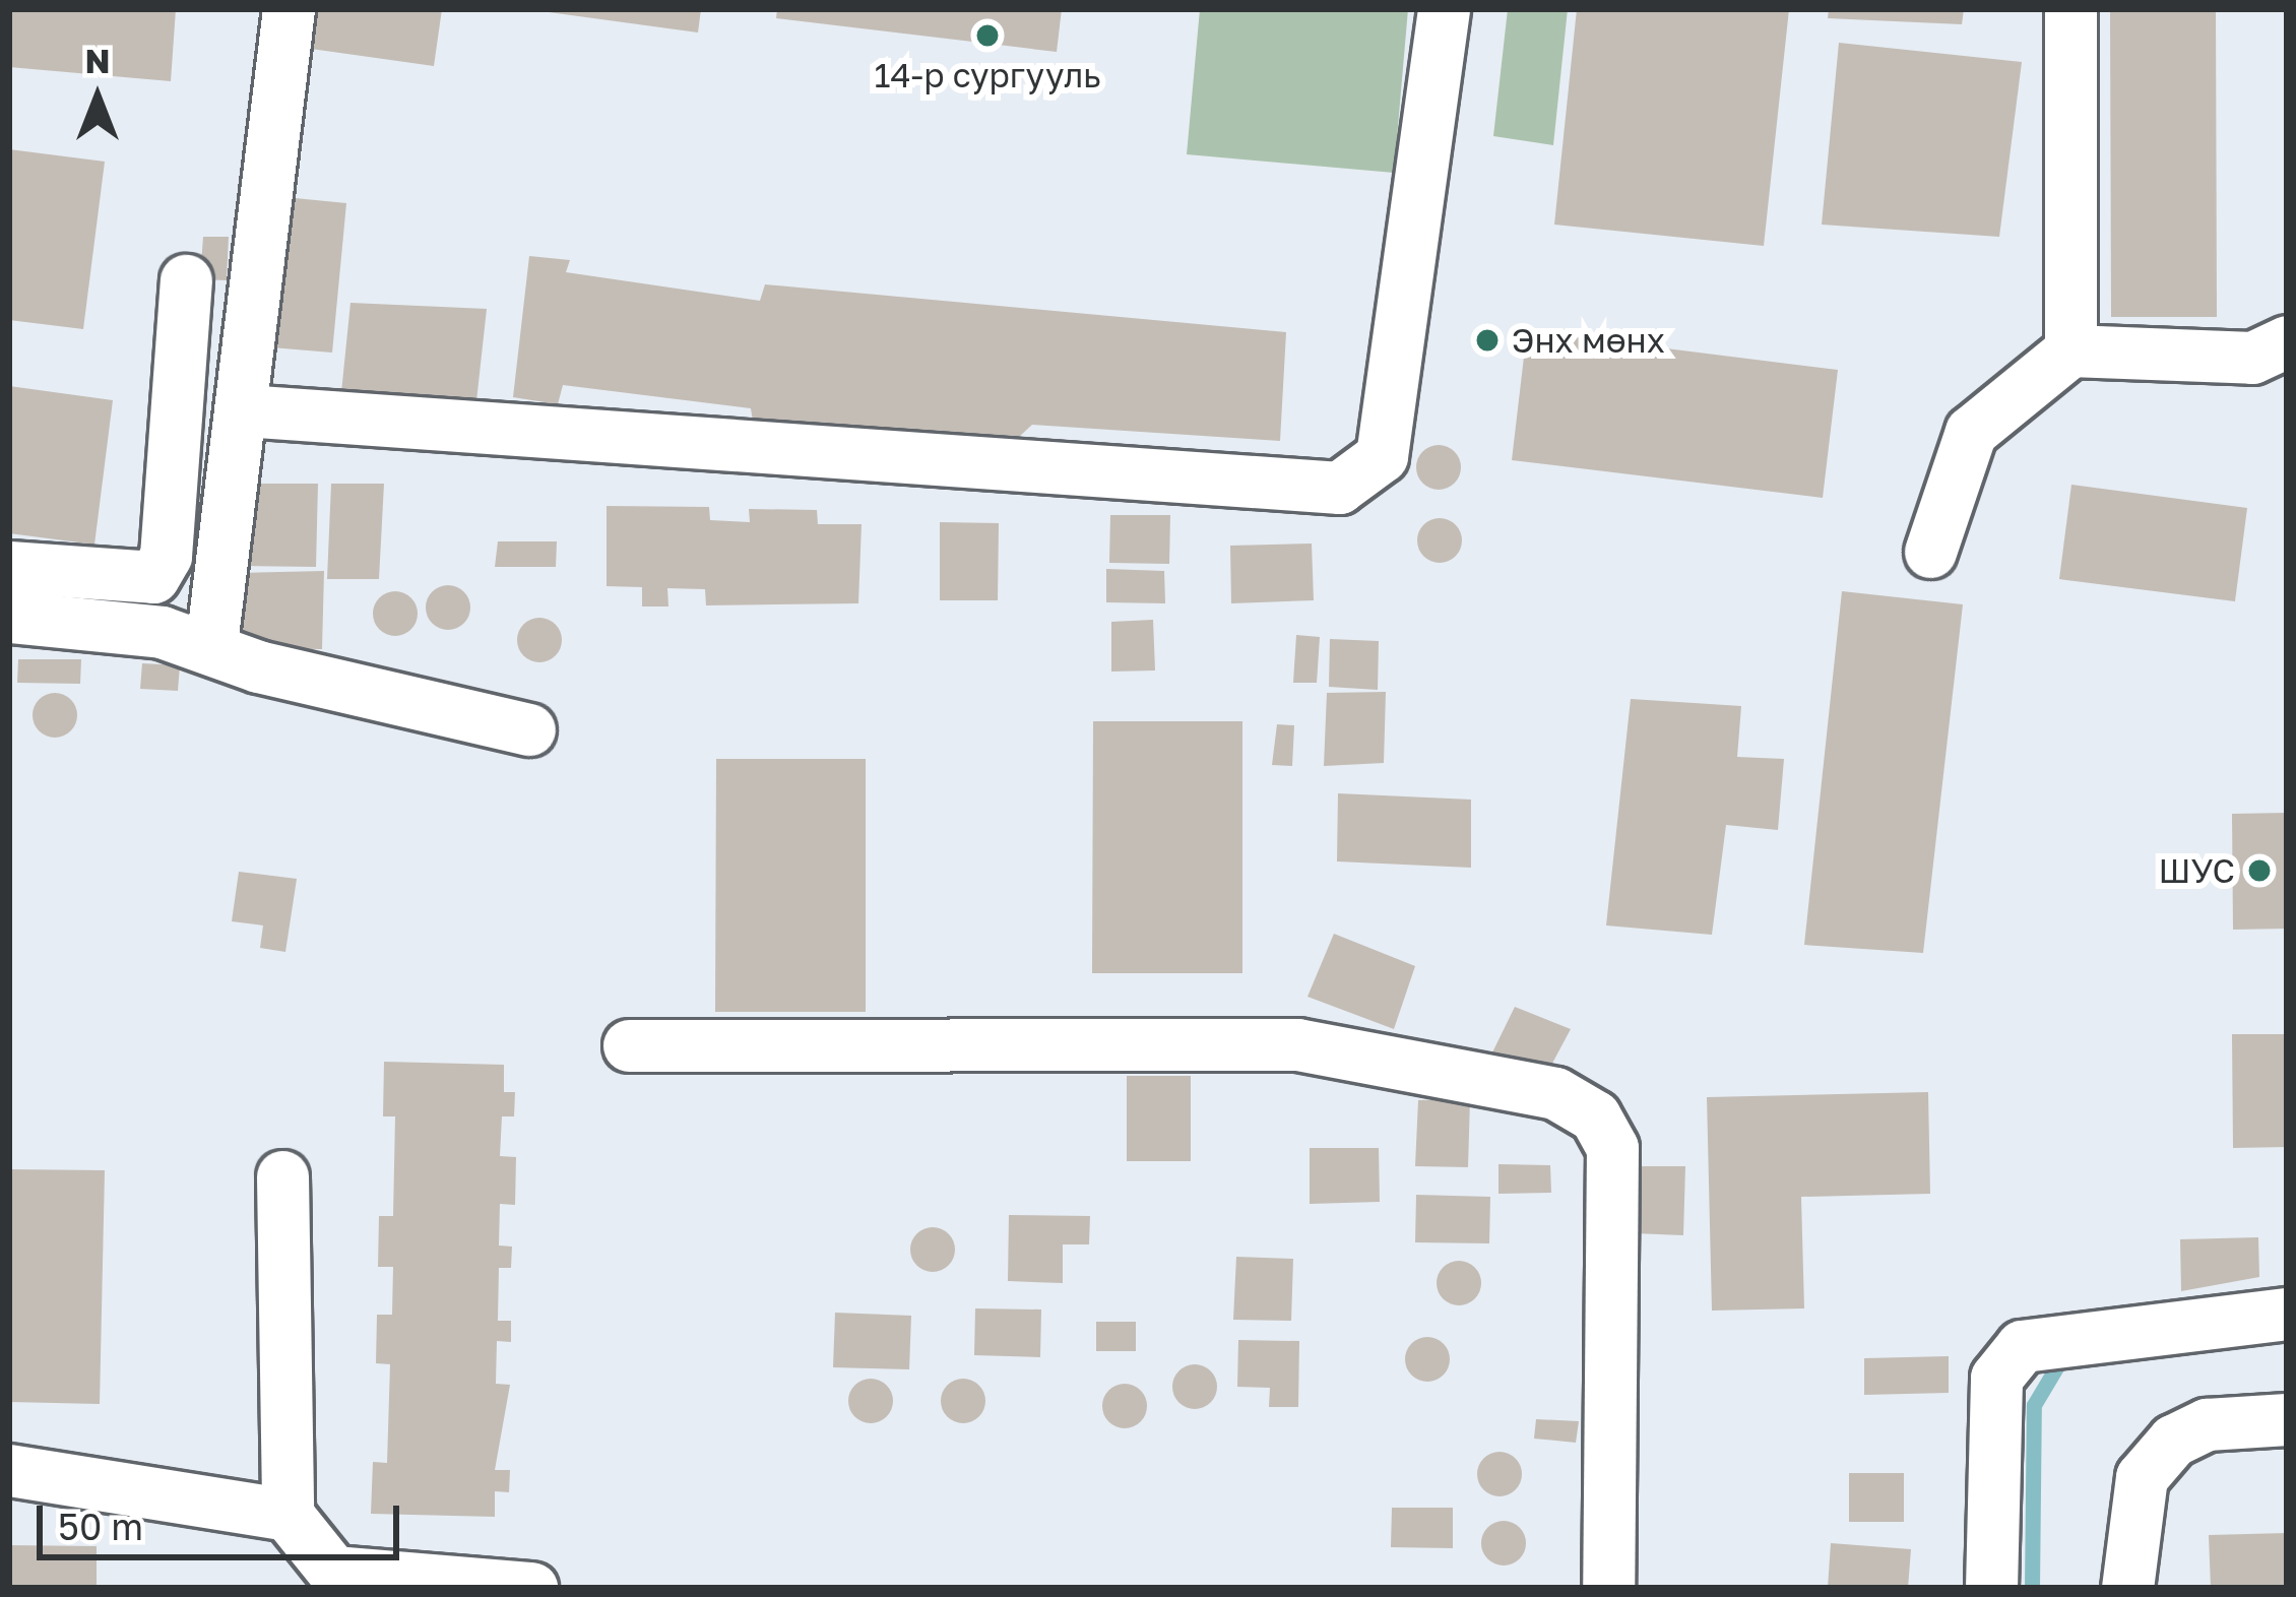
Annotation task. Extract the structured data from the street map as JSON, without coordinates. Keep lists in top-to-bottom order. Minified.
{"places":["14-р сургууль","Энх мөнх","ШУС"],"scale_bar":"50 m","north":"top"}
